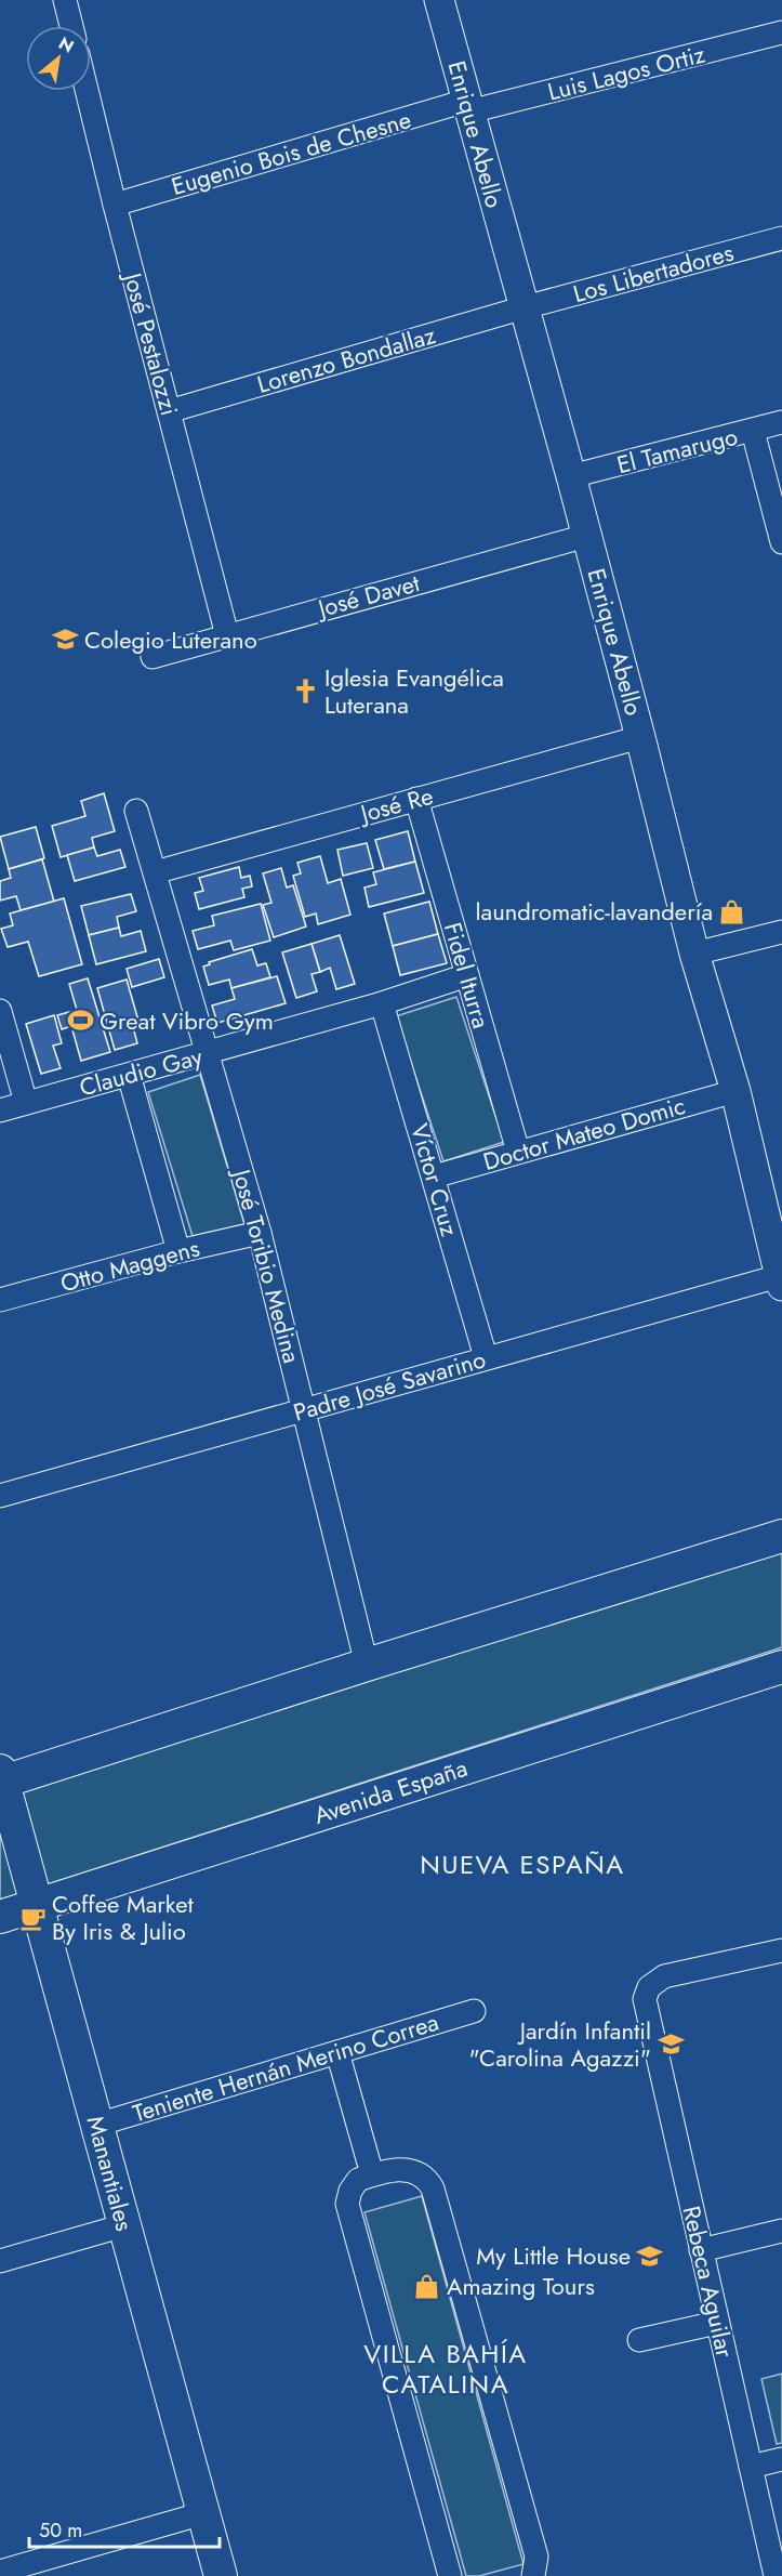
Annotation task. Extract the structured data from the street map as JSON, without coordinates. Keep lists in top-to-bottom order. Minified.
{"streets":{"main road":["Avenida España","Manantiales"],"street":["Luis Lagos Ortiz","Enrique Abello","Eugenio Bois de Chesne","Los Libertadores","José Pestalozzi","Lorenzo Bondallaz","El Tamarugo","José Davet","José Re","Fidel Iturra","Claudio Gay","Doctor Mateo Domic","Víctor Cruz","Otto Maggens","José Toribio Medina","Padre José Savarino","Teniente Hernán Merino Correa","Rebeca Aguilar"]},"crossings":[["Luis Lagos Ortiz","Enrique Abello"],["Luis Lagos Ortiz","Eugenio Bois de Chesne"],["Enrique Abello","Eugenio Bois de Chesne"],["Enrique Abello","Los Libertadores"],["Enrique Abello","Lorenzo Bondallaz"],["Enrique Abello","El Tamarugo"],["Enrique Abello","José Davet"],["Enrique Abello","José Re"],["Enrique Abello","Doctor Mateo Domic"],["Enrique Abello","Padre José Savarino"],["Eugenio Bois de Chesne","José Pestalozzi"],["Los Libertadores","Lorenzo Bondallaz"],["José Pestalozzi","Lorenzo Bondallaz"],["José Pestalozzi","José Davet"],["José Re","Fidel Iturra"],["José Re","José Toribio Medina"],["Fidel Iturra","Claudio Gay"],["Fidel Iturra","Doctor Mateo Domic"],["Claudio Gay","Víctor Cruz"],["Claudio Gay","José Toribio Medina"],["Doctor Mateo Domic","Víctor Cruz"],["Víctor Cruz","Padre José Savarino"],["Otto Maggens","José Toribio Medina"],["José Toribio Medina","Padre José Savarino"],["Avenida España","Manantiales"],["Teniente Hernán Merino Correa","Manantiales"]],"districts":["NUEVA ESPAÑA","VILLA BAHÍA CATALINA"],"places":{"school or university":["Colegio Luterano","Jardín Infantil \"Carolina Agazzi\"","My Little House"],"church":["Iglesia Evangélica Luterana"],"shop":["laundromatic-lavandería","Amazing Tours"],"sports":["Great Vibro Gym"],"cafe":["Coffee Market By Iris & Julio"]},"scale_bar":"50 m","north":"top right"}
